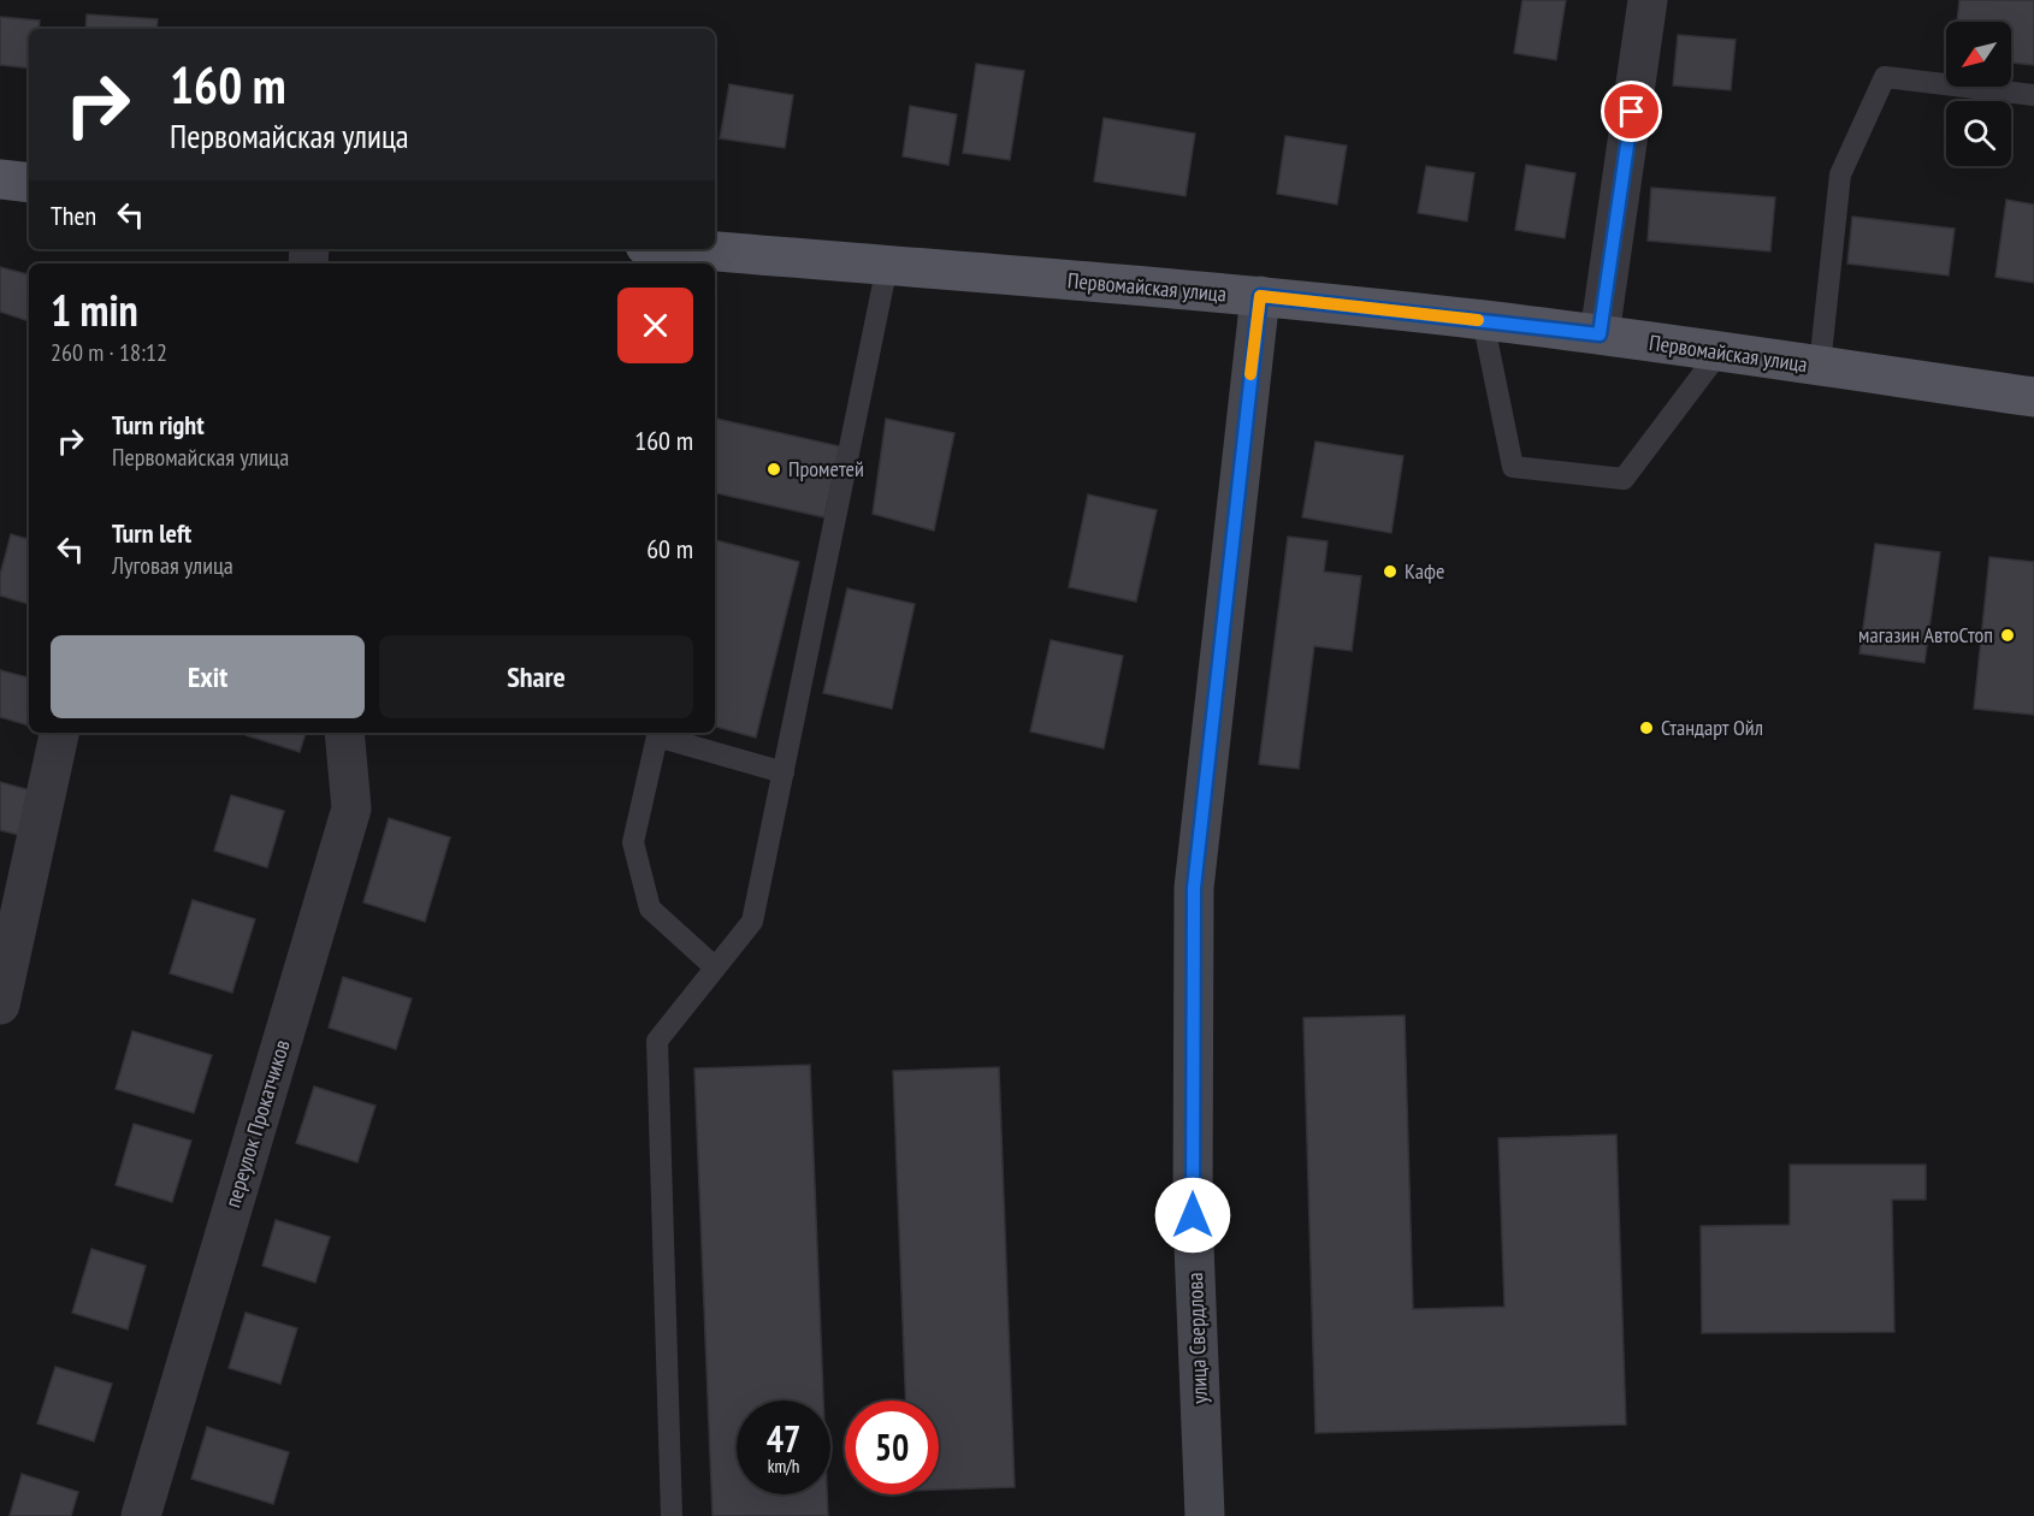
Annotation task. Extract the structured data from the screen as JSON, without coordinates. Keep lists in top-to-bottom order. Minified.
{"streets":{"main road":["Первомайская улица","улица Свердлова"],"street":["переулок Прокатчиков"]},"crossings":[["Первомайская улица","улица Свердлова"]],"places":["Прометей","Кафе","магазин АвтоСтоп","Стандарт Ойл"],"north":"bottom left","page":{"turn":["160 m","Первомайская улица"],"then":"Then","heading":["1 min","260 m · 18:12"],"list":[{"name":"Turn right","note":"Первомайская улица","value":"160 m"},{"name":"Turn left","note":"Луговая улица","value":"60 m"}],"buttons":["Exit","Share"],"speed":"47 km/h","limit":"50"}}
